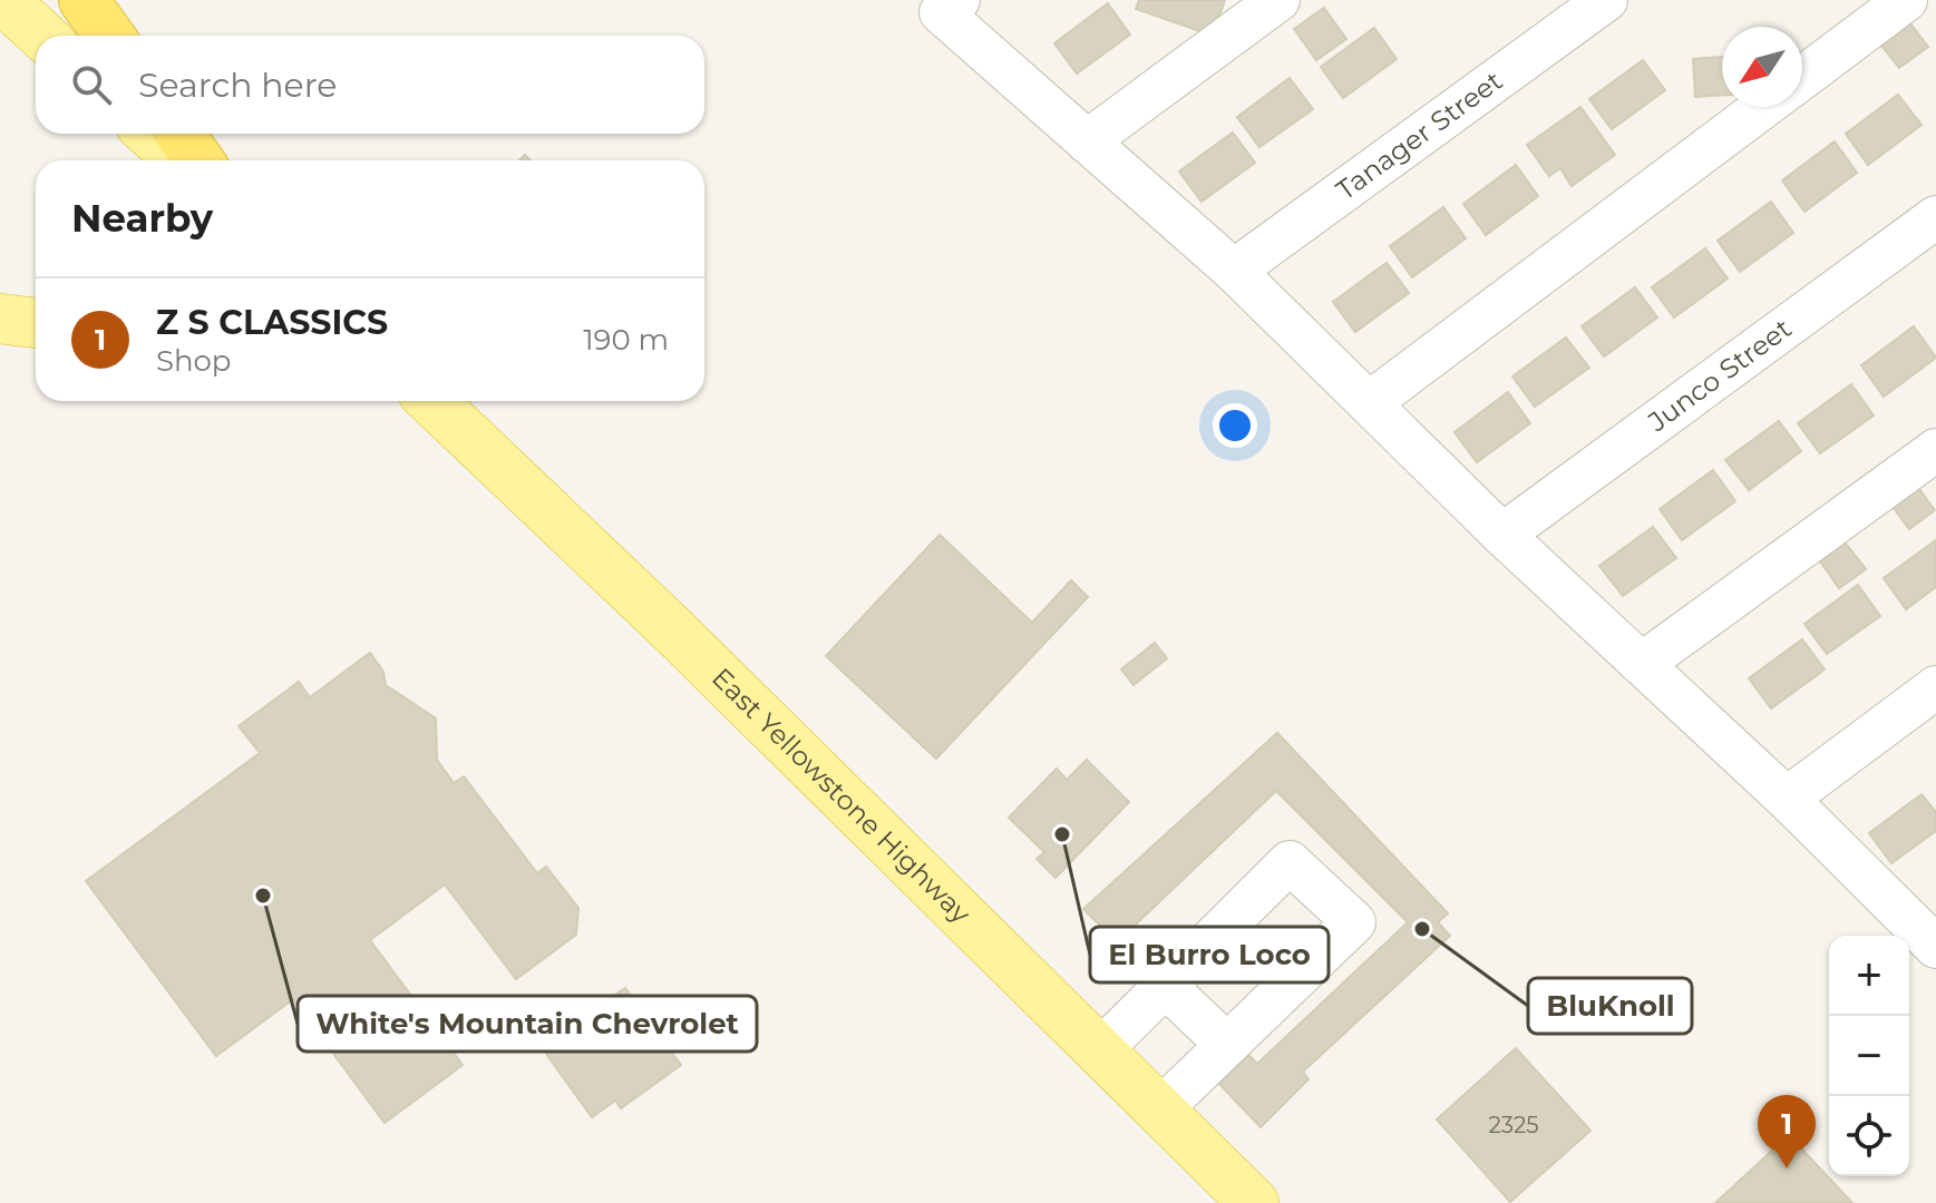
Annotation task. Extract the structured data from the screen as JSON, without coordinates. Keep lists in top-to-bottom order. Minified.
{"streets":{"main road":["East Yellowstone Highway"],"street":["Tanager Street","Junco Street"]},"places":["El Burro Loco","White's Mountain Chevrolet","BluKnoll"],"house_numbers":["2325"],"north":"bottom left","page":{"search":"Search here","heading":"Nearby","list":[{"mark":"1","name":"Z S CLASSICS","note":"Shop","value":"190 m"}],"map_buttons":["+","−"],"pins":"1"}}
